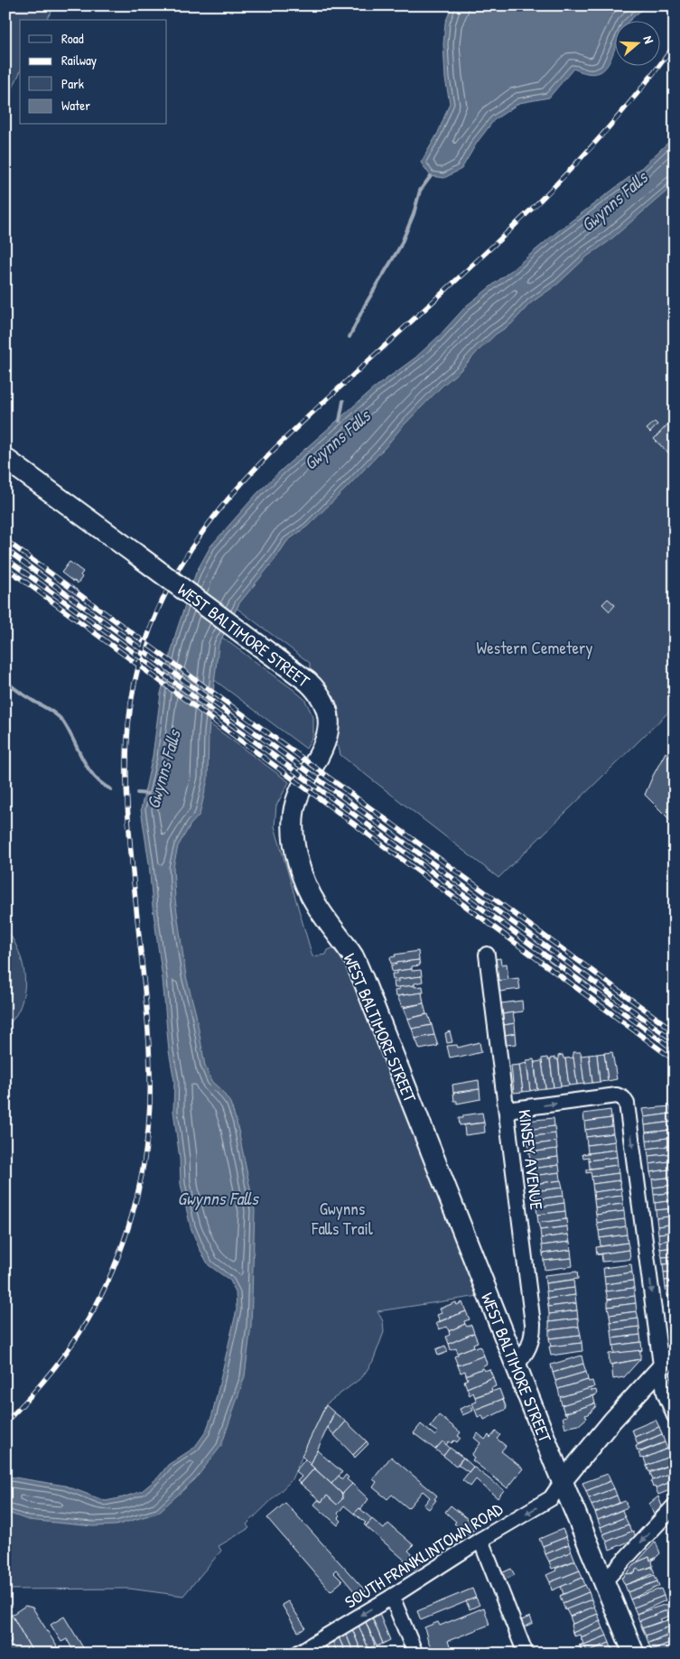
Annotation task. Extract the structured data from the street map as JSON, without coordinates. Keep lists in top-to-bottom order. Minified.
{"streets":{"main road":["WEST BALTIMORE STREET"],"street":["KINSEY AVENUE","SOUTH FRANKLINTOWN ROAD"]},"crossings":[["WEST BALTIMORE STREET","KINSEY AVENUE"],["WEST BALTIMORE STREET","SOUTH FRANKLINTOWN ROAD"]],"one_way":["SOUTH FRANKLINTOWN ROAD"],"water":["Gwynns Falls"],"parks":["Western Cemetery","Gwynns Falls Trail"],"legend":["Road","Railway","Park","Water"],"north":"right"}
